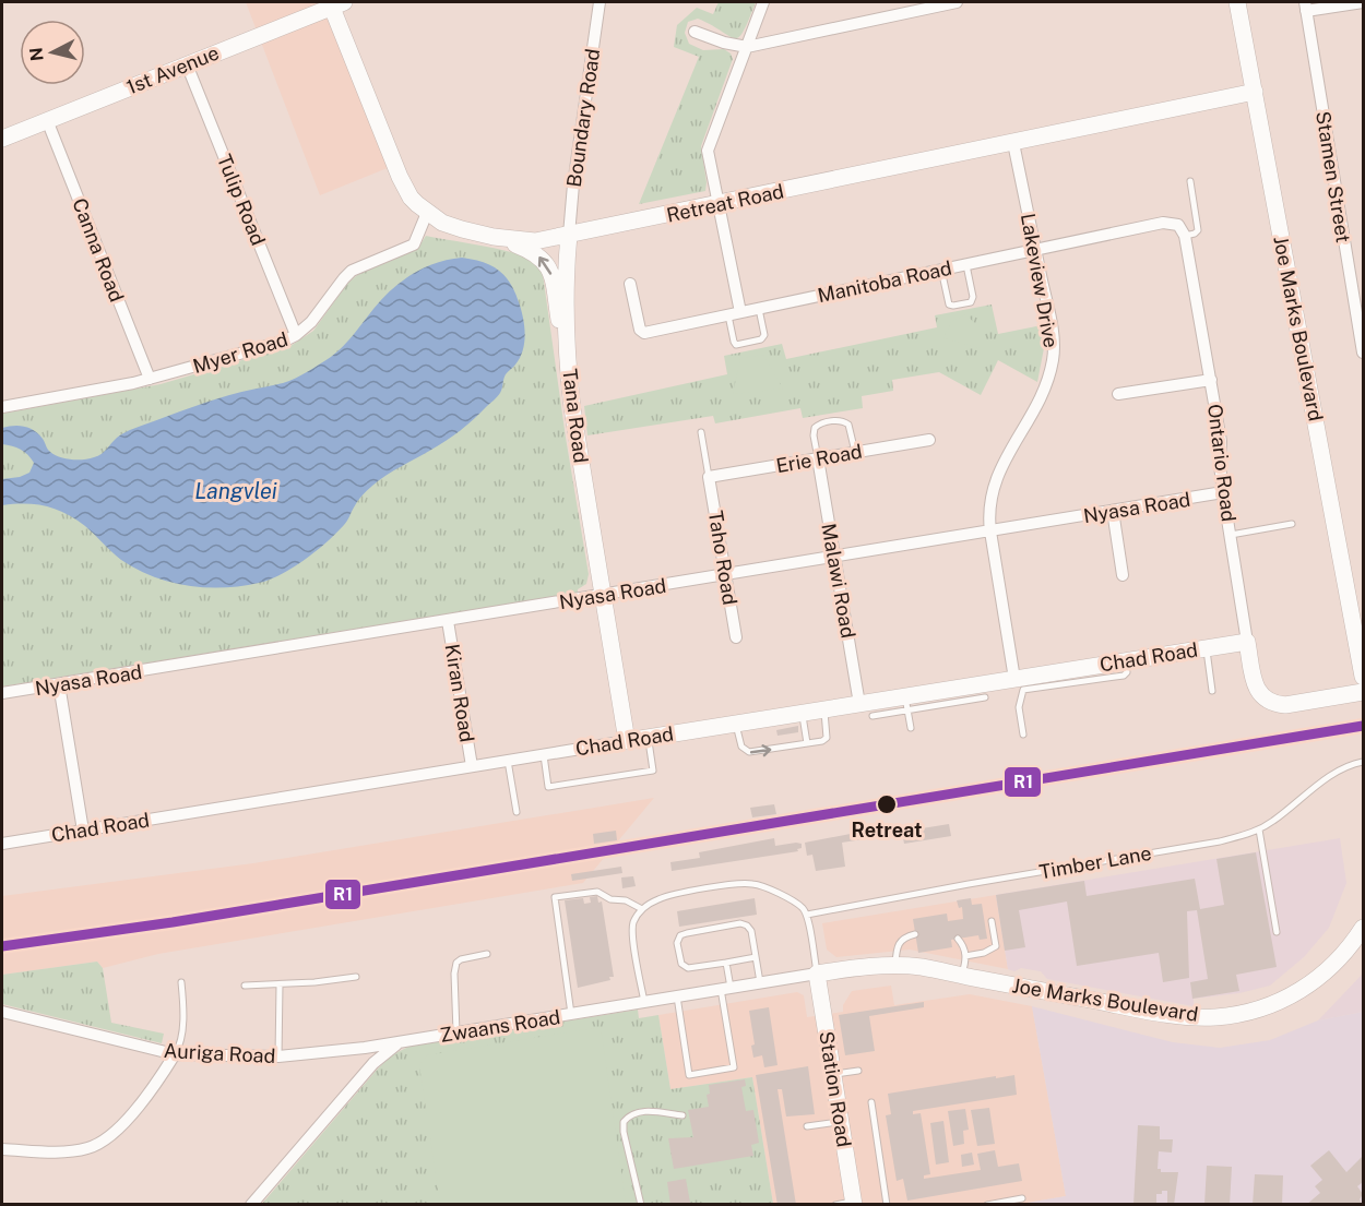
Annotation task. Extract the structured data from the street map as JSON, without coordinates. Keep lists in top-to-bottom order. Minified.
{"streets":{"main road":["1st Avenue","Retreat Road","Joe Marks Boulevard","Tana Road","Ontario Road","Chad Road","Station Road"],"street":["Boundary Road","Stamen Street","Tulip Road","Canna Road","Lakeview Drive","Manitoba Road","Myer Road","Erie Road","Nyasa Road","Taho Road","Malawi Road","Kiran Road","Zwaans Road","Auriga Road"],"lane":["Timber Lane"]},"crossings":[["1st Avenue","Tulip Road"],["1st Avenue","Retreat Road"],["1st Avenue","Canna Road"],["Boundary Road","Retreat Road"],["Boundary Road","Tana Road"],["Tulip Road","Myer Road"],["Retreat Road","Lakeview Drive"],["Retreat Road","Joe Marks Boulevard"],["Retreat Road","Myer Road"],["Retreat Road","Tana Road"],["Canna Road","Myer Road"],["Lakeview Drive","Manitoba Road"],["Lakeview Drive","Nyasa Road"],["Lakeview Drive","Chad Road"],["Manitoba Road","Ontario Road"],["Joe Marks Boulevard","Zwaans Road"],["Joe Marks Boulevard","Station Road"],["Tana Road","Nyasa Road"],["Tana Road","Chad Road"],["Erie Road","Taho Road"],["Erie Road","Malawi Road"],["Ontario Road","Nyasa Road"],["Ontario Road","Chad Road"],["Nyasa Road","Taho Road"],["Nyasa Road","Malawi Road"],["Nyasa Road","Kiran Road"],["Malawi Road","Chad Road"],["Chad Road","Kiran Road"],["Zwaans Road","Auriga Road"],["Zwaans Road","Station Road"]],"water":["Langvlei"],"places":["Retreat"],"lines":["transit line R1"],"north":"left"}
